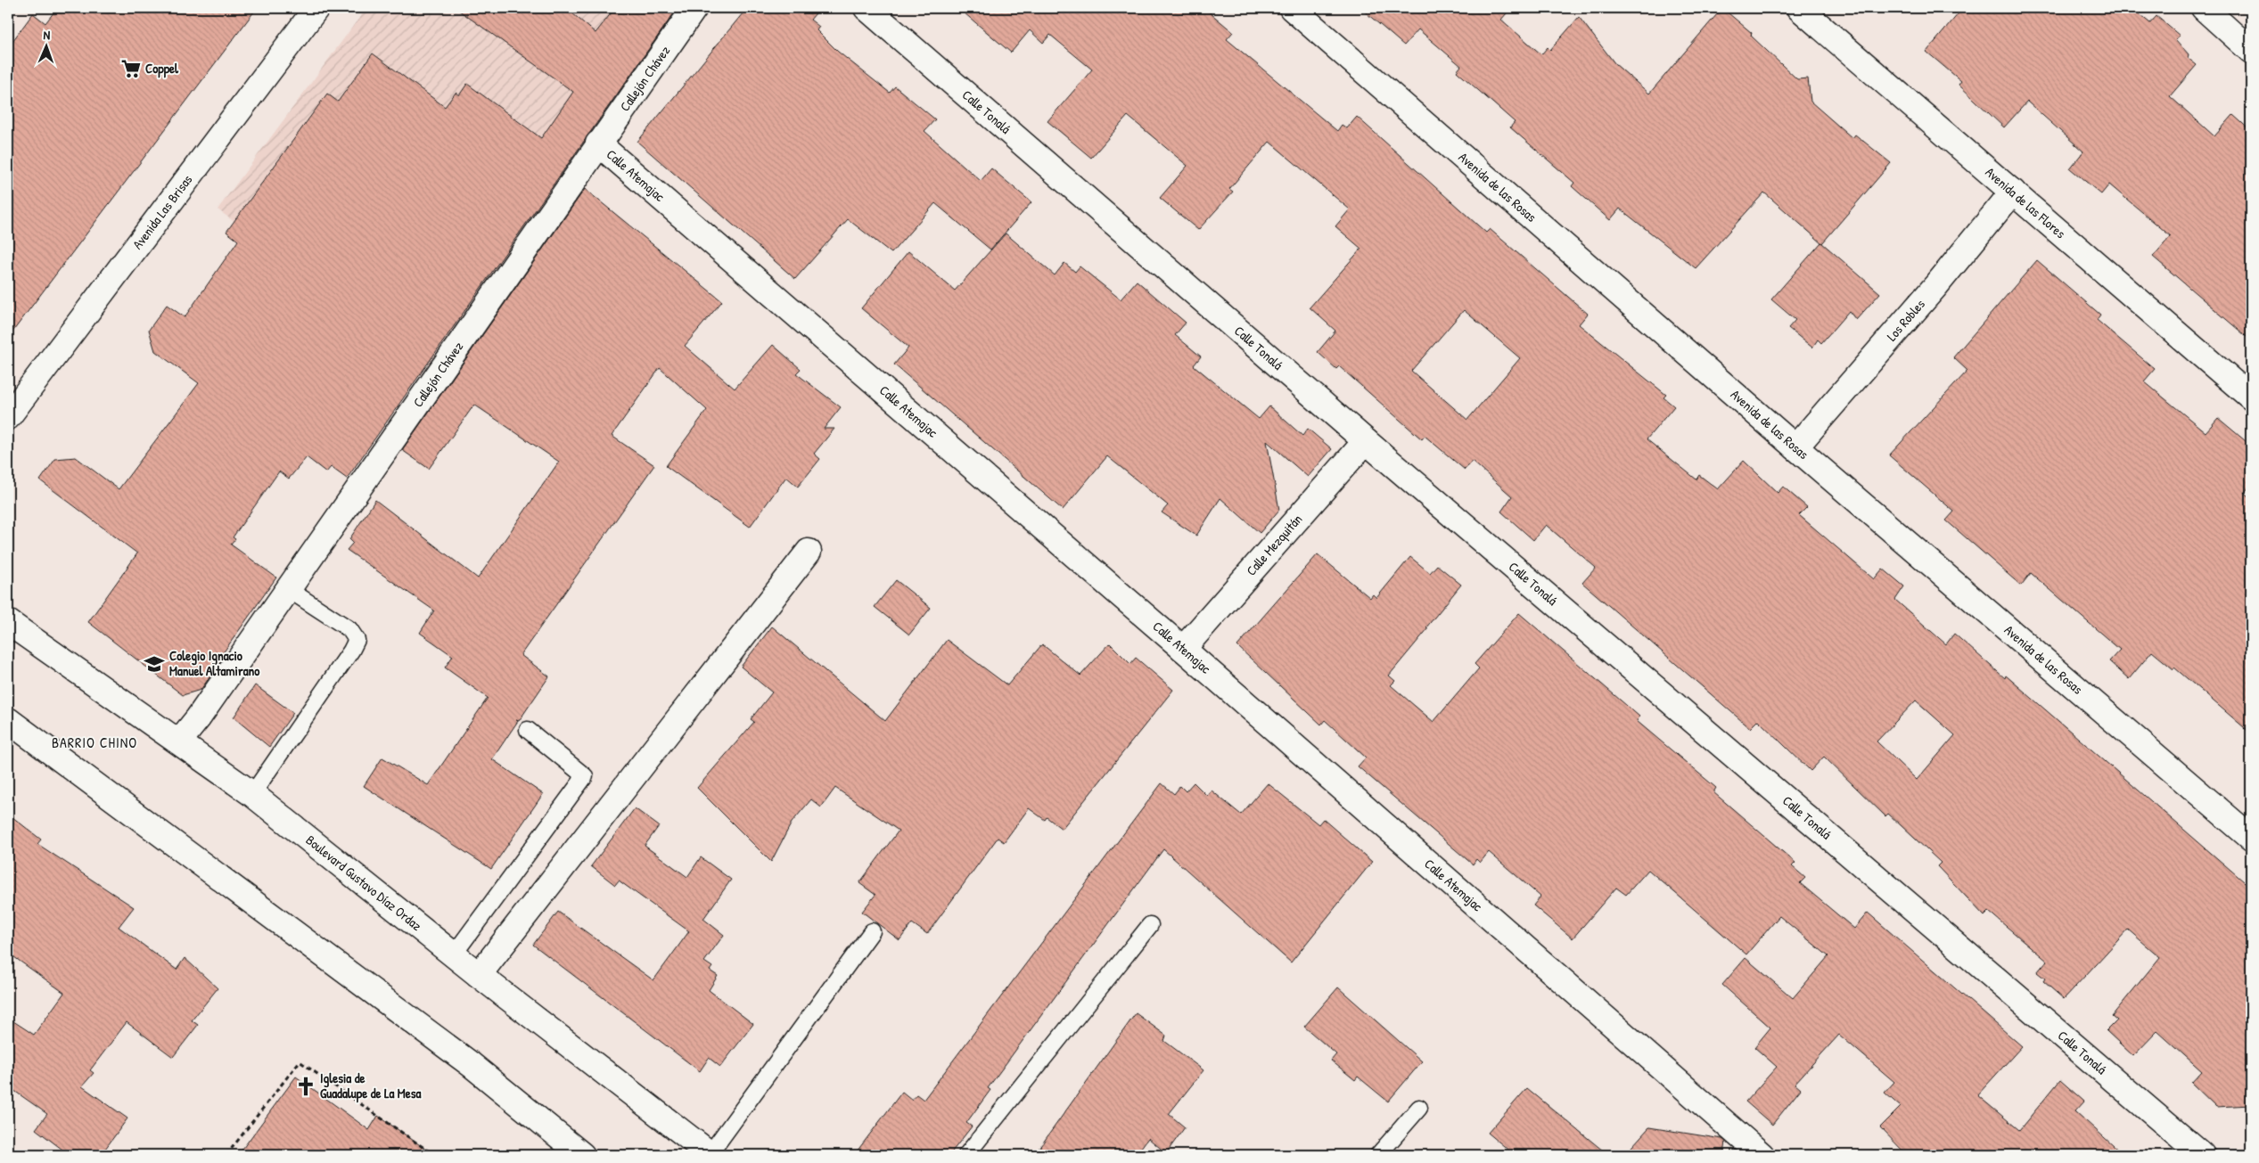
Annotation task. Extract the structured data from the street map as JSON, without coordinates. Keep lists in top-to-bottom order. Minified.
{"streets":{"street":["Callejón Chávez","Calle Tonalá","Calle Atemajac","Avenida de las Rosas","Avenida de las Flores","Avenida Las Brisas","Los Robles","Calle Mezquitán","Boulevard Gustavo Díaz Ordaz"]},"crossings":[["Callejón Chávez","Calle Atemajac"],["Callejón Chávez","Boulevard Gustavo Díaz Ordaz"],["Calle Tonalá","Calle Mezquitán"],["Calle Atemajac","Calle Mezquitán"],["Avenida de las Rosas","Los Robles"],["Avenida de las Flores","Los Robles"]],"districts":["BARRIO CHINO"],"places":{"supermarket":["Coppel"],"school or university":["Colegio Ignacio Manuel Altamirano"],"church":["Iglesia de Guadalupe de La Mesa"]},"north":"top"}
